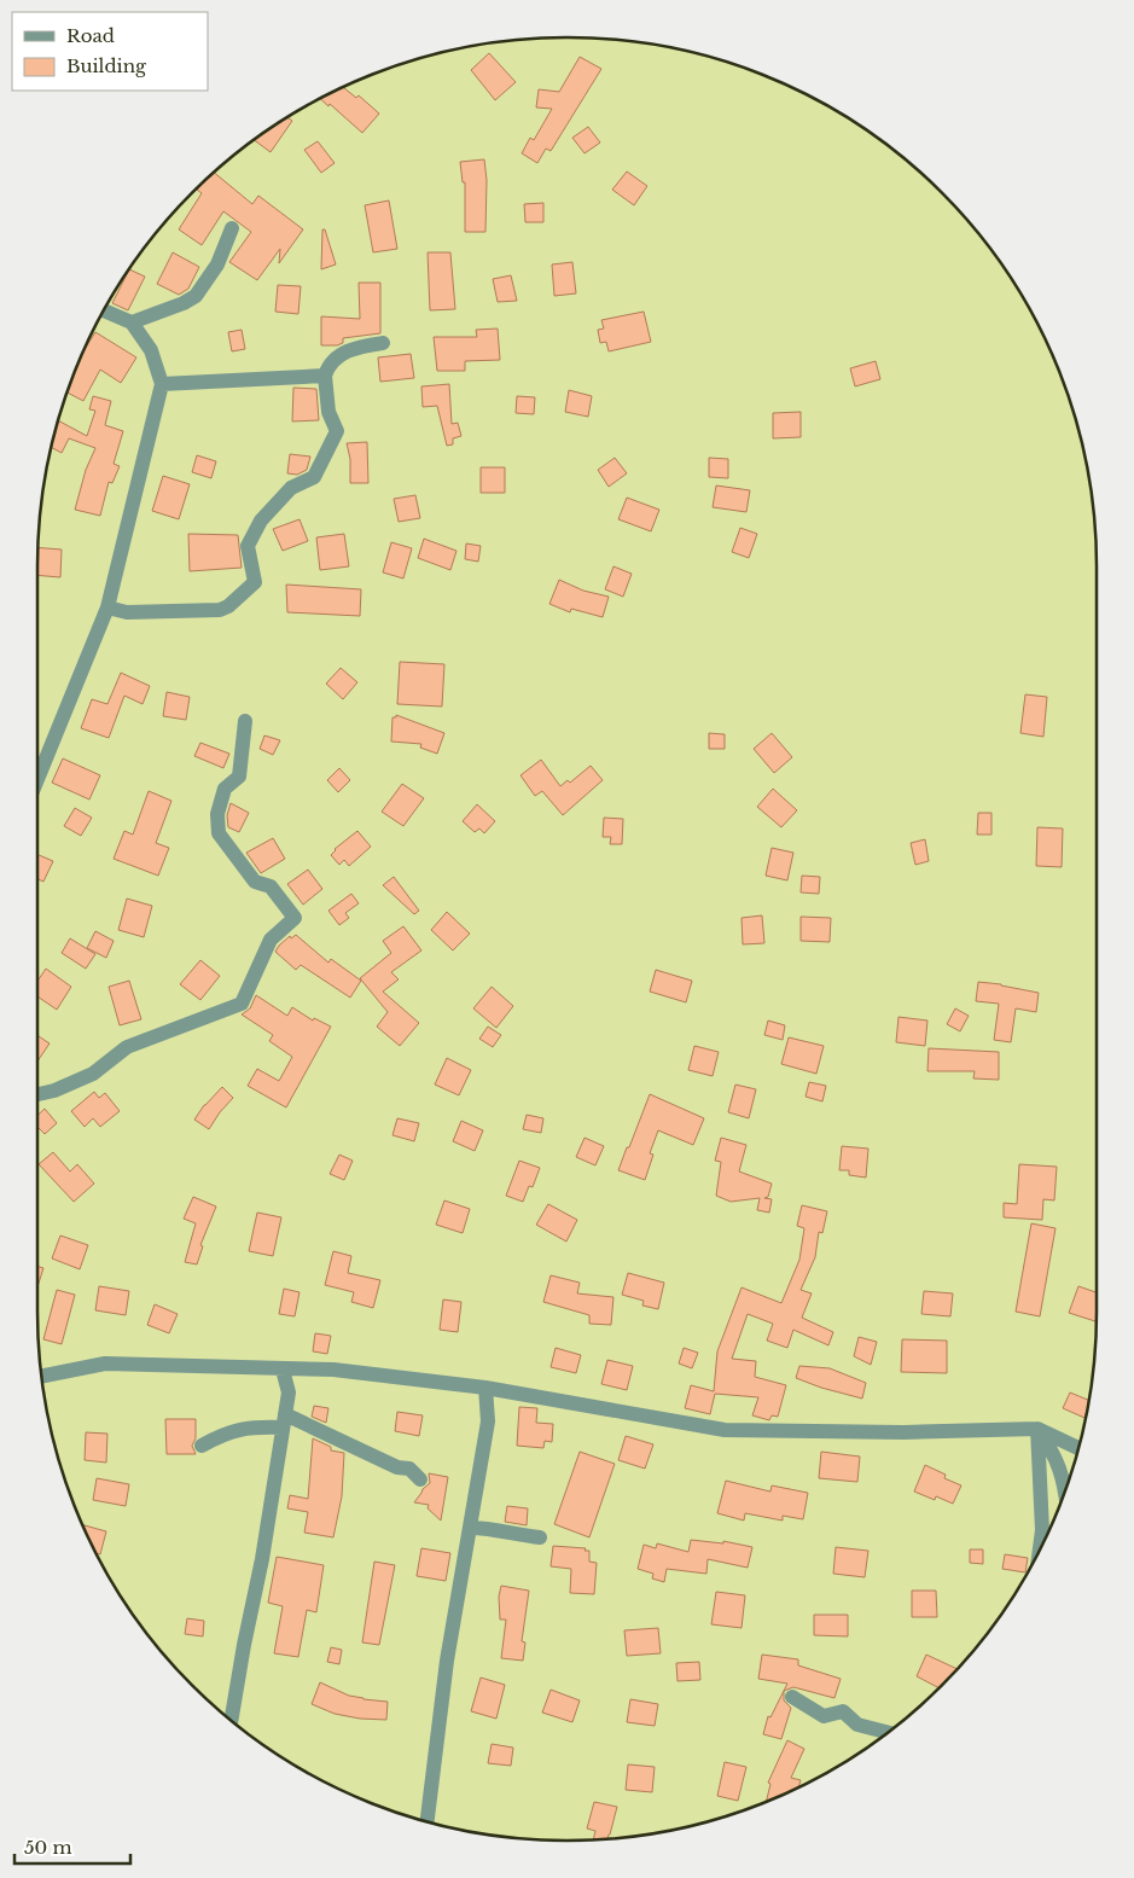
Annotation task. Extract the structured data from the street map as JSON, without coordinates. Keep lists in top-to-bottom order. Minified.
{"legend":["Road","Building"],"scale_bar":"50 m"}
